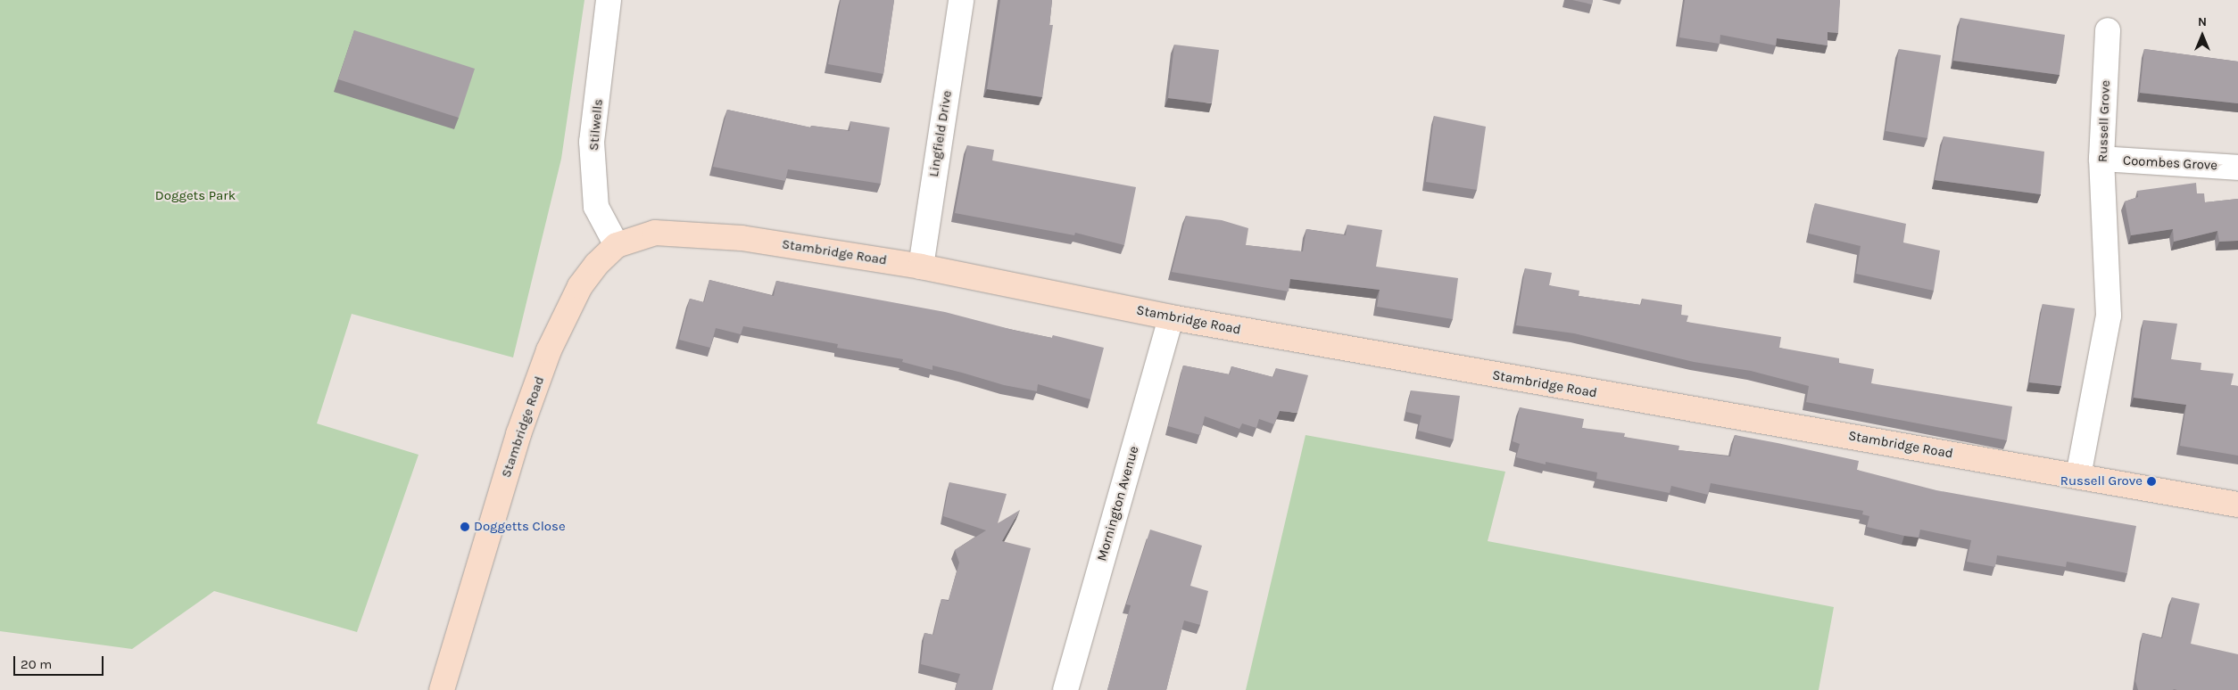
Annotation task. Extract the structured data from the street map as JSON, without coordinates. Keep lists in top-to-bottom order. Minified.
{"streets":{"street":["Russell Grove","Stilwells","Lingfield Drive","Coombes Grove","Stambridge Road","Mornington Avenue"]},"crossings":[["Russell Grove","Coombes Grove"],["Russell Grove","Stambridge Road"],["Stilwells","Stambridge Road"],["Lingfield Drive","Stambridge Road"],["Stambridge Road","Mornington Avenue"]],"parks":["Doggets Park"],"places":["Russell Grove","Doggetts Close"],"scale_bar":"20 m","north":"top"}
